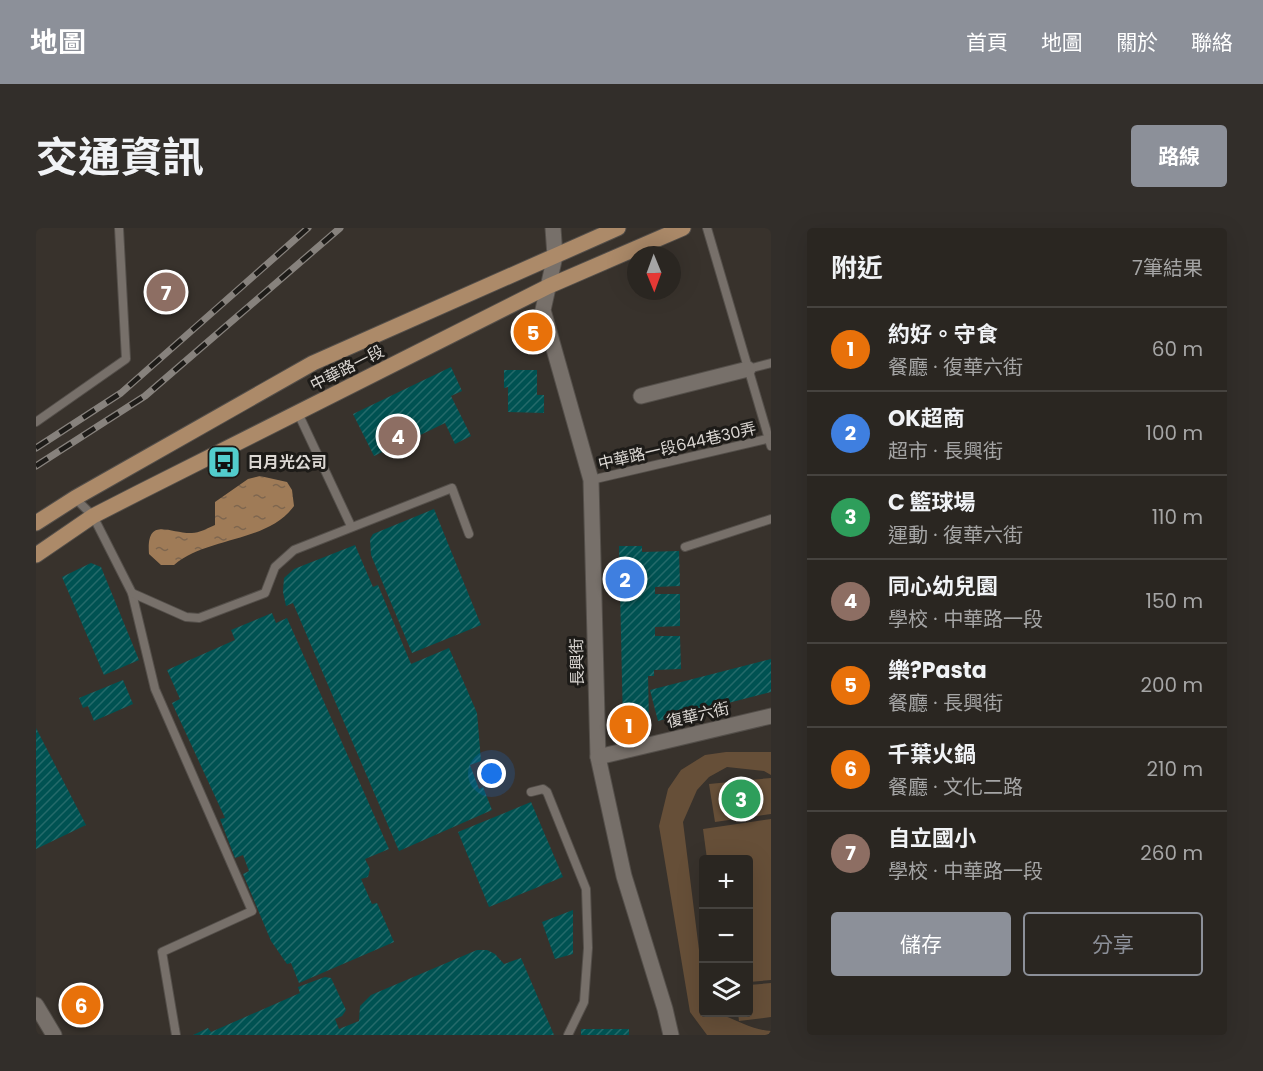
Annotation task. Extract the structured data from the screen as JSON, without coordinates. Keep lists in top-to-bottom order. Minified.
{"streets":{"main road":["中華路一段"],"street":["長興街","復華六街"],"lane":["中華路一段644巷30弄"]},"crossings":[["中華路一段","長興街"],["中華路一段644巷30弄","長興街"],["長興街","復華六街"]],"places":{"bus stop":["日月光公司"]},"north":"bottom","page":{"header":"地圖","nav":["首頁","地圖","關於","聯絡"],"title":"交通資訊","buttons":["路線",["儲存","分享"]],"heading":["附近","7筆結果"],"pins":["7","5","4","2","1","3","6"],"list":[{"mark":"1","name":"約好。守食","note":"餐廳 · 復華六街","value":"60 m"},{"mark":"2","name":"OK超商","note":"超市 · 長興街","value":"100 m"},{"mark":"3","name":"C 籃球場","note":"運動 · 復華六街","value":"110 m"},{"mark":"4","name":"同心幼兒園","note":"學校 · 中華路一段","value":"150 m"},{"mark":"5","name":"樂?Pasta","note":"餐廳 · 長興街","value":"200 m"},{"mark":"6","name":"千葉火鍋","note":"餐廳 · 文化二路","value":"210 m"},{"mark":"7","name":"自立國小","note":"學校 · 中華路一段","value":"260 m"}],"map_buttons":["+","−"]}}
